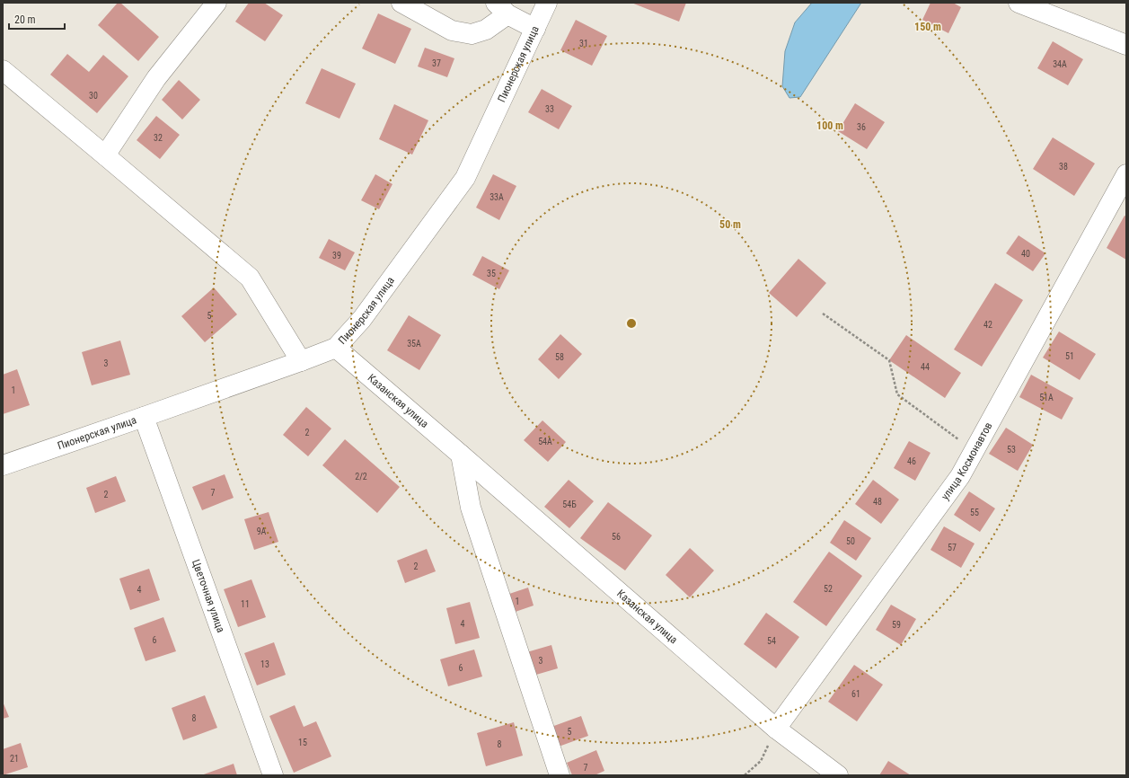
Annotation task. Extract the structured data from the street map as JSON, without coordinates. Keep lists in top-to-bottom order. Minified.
{"streets":{"street":["Пионерская улица","Казанская улица","улица Космонавтов","Цветочная улица"]},"crossings":[["Пионерская улица","Казанская улица"],["Пионерская улица","Цветочная улица"],["Казанская улица","улица Космонавтов"]],"house_numbers":["31","37","34А","30","33","36","32","38","33А","40","39","35","5","42","35А","51","58","3","44","1","51А","2","54А","53","46","2/2","7","2","48","54Б","55","9А","56","50","57","2","52","4","1","11","4","59","6","54","3","13","6","61","8","5","15","8","21","7"],"scale_bar":"20 m","rings":["150 m","100 m","50 m"]}
